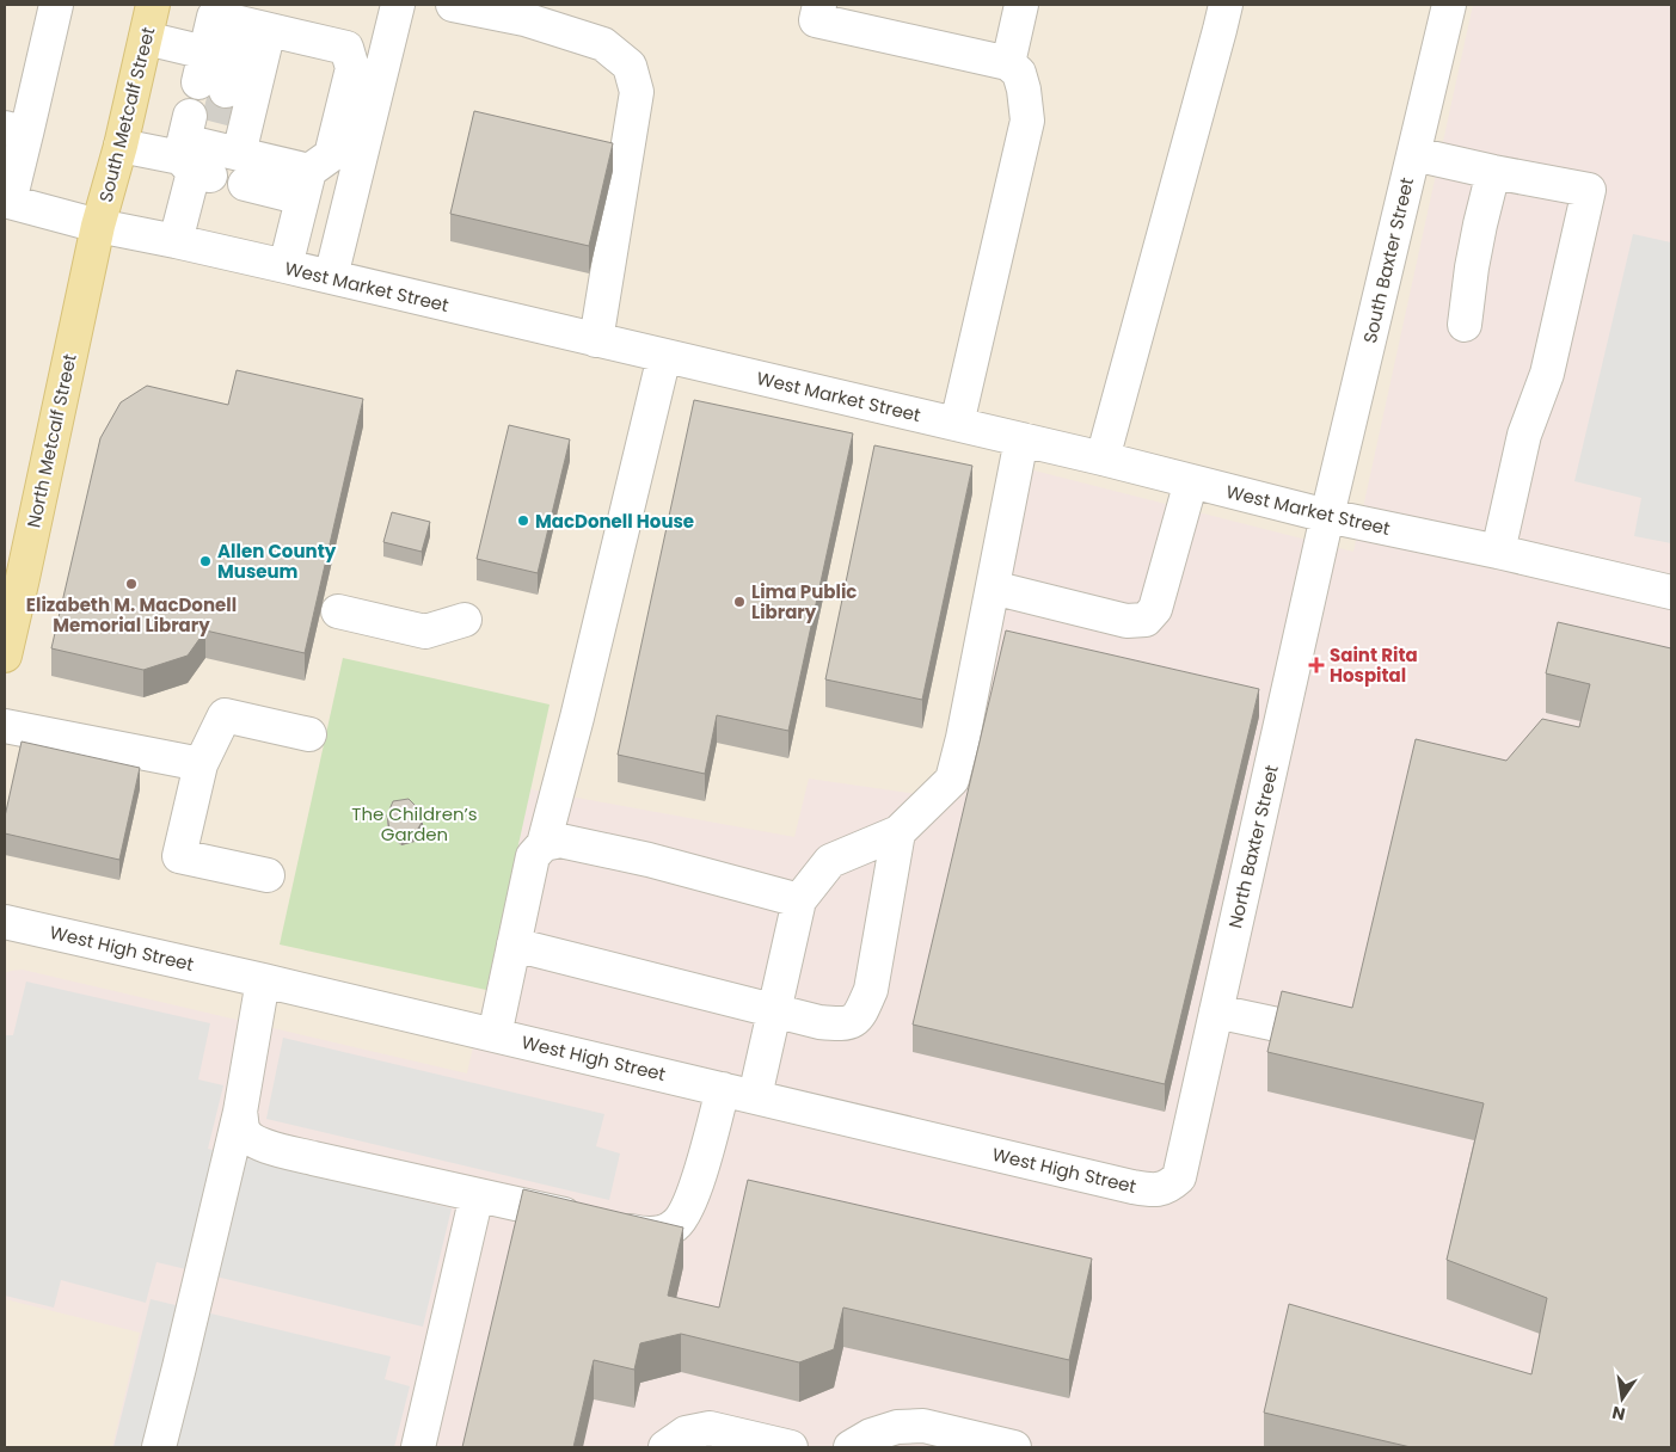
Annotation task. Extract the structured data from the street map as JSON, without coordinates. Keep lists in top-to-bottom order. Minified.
{"streets":{"main road":["South Metcalf Street","North Metcalf Street"],"street":["South Baxter Street","West Market Street","North Baxter Street","West High Street"]},"crossings":[["South Metcalf Street","West Market Street"],["South Metcalf Street","North Metcalf Street"],["South Baxter Street","West Market Street"],["South Baxter Street","North Baxter Street"],["West Market Street","North Metcalf Street"],["West Market Street","North Baxter Street"],["North Baxter Street","West High Street"]],"parks":["The Children’s Garden"],"places":{"other":["MacDonell House","Allen County Museum","Elizabeth M. MacDonell Memorial Library","Lima Public Library"],"health":["Saint Rita Hospital"]},"north":"bottom"}
